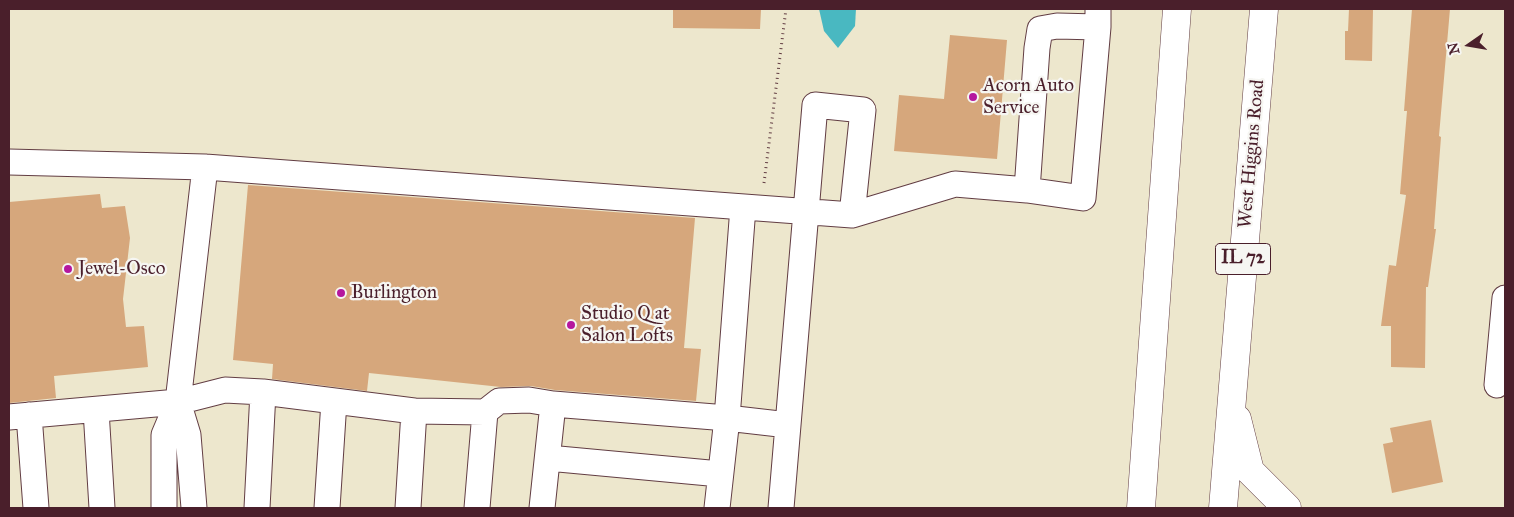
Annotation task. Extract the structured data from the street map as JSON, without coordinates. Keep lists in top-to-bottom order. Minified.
{"streets":{"main road":["West Higgins Road","IL 72"]},"places":["Acorn Auto Service","Jewel-Osco","Burlington","Studio Q at Salon Lofts"],"north":"left"}
